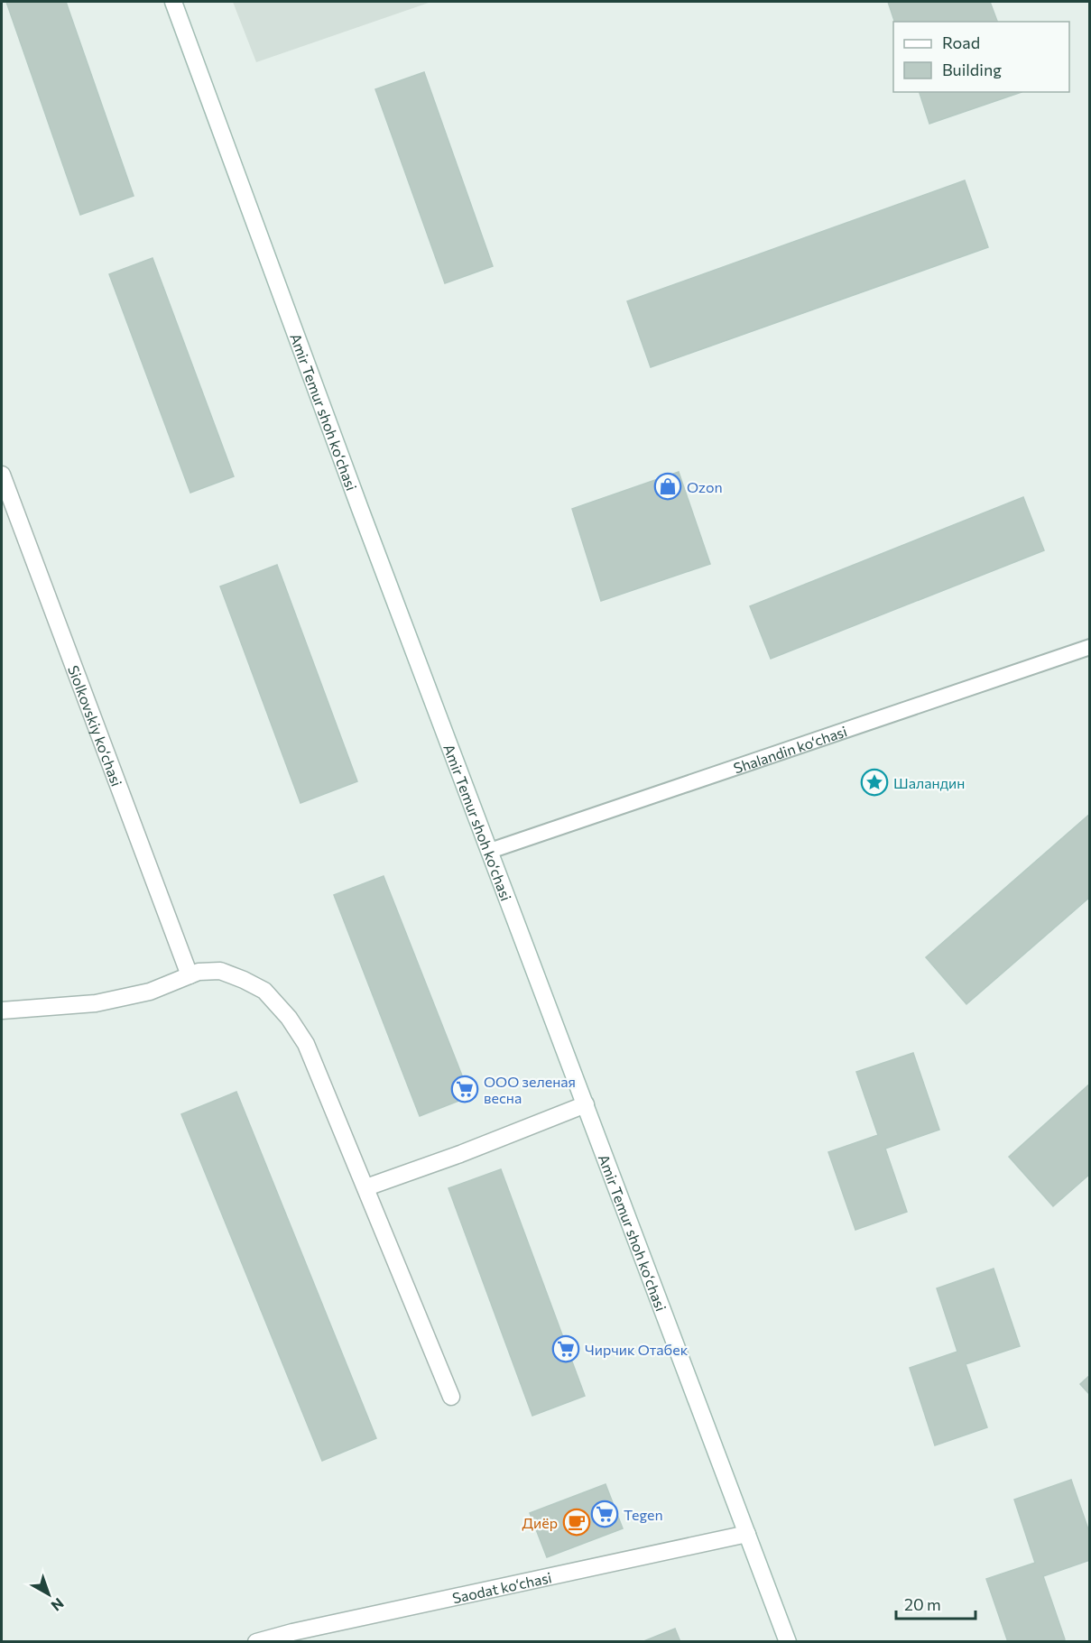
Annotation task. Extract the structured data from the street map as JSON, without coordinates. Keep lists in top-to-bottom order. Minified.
{"streets":{"street":["Amir Temur shoh ko‘chasi","Siolkovskiy ko‘chasi","Saodat ko‘chasi"],"lane":["Shalandin ko‘chasi"]},"crossings":[["Amir Temur shoh ko‘chasi","Shalandin ko‘chasi"],["Amir Temur shoh ko‘chasi","Saodat ko‘chasi"]],"places":{"shop":["Ozon"],"place":["Шаландин"],"supermarket":["ООО зеленая весна","Чирчик Отабек","Tegen"],"cafe":["Диёр"]},"legend":["Road","Building"],"scale_bar":"20 m","north":"bottom right"}
